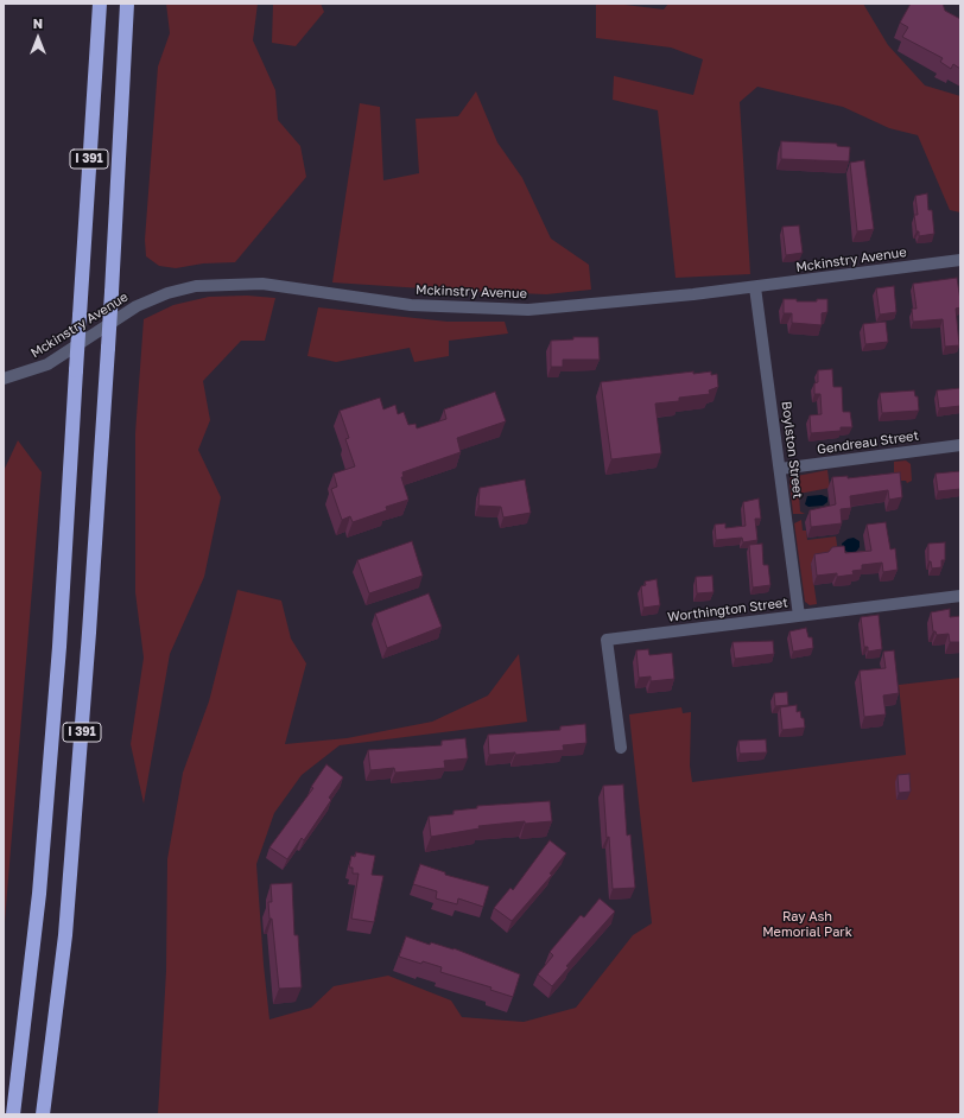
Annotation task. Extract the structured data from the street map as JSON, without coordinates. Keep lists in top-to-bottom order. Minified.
{"streets":{"highway":["I 391"],"street":["Mckinstry Avenue","Gendreau Street","Boylston Street","Worthington Street"]},"crossings":[["Mckinstry Avenue","Boylston Street"],["Gendreau Street","Boylston Street"],["Boylston Street","Worthington Street"]],"parks":["Ray Ash Memorial Park"],"north":"top"}
